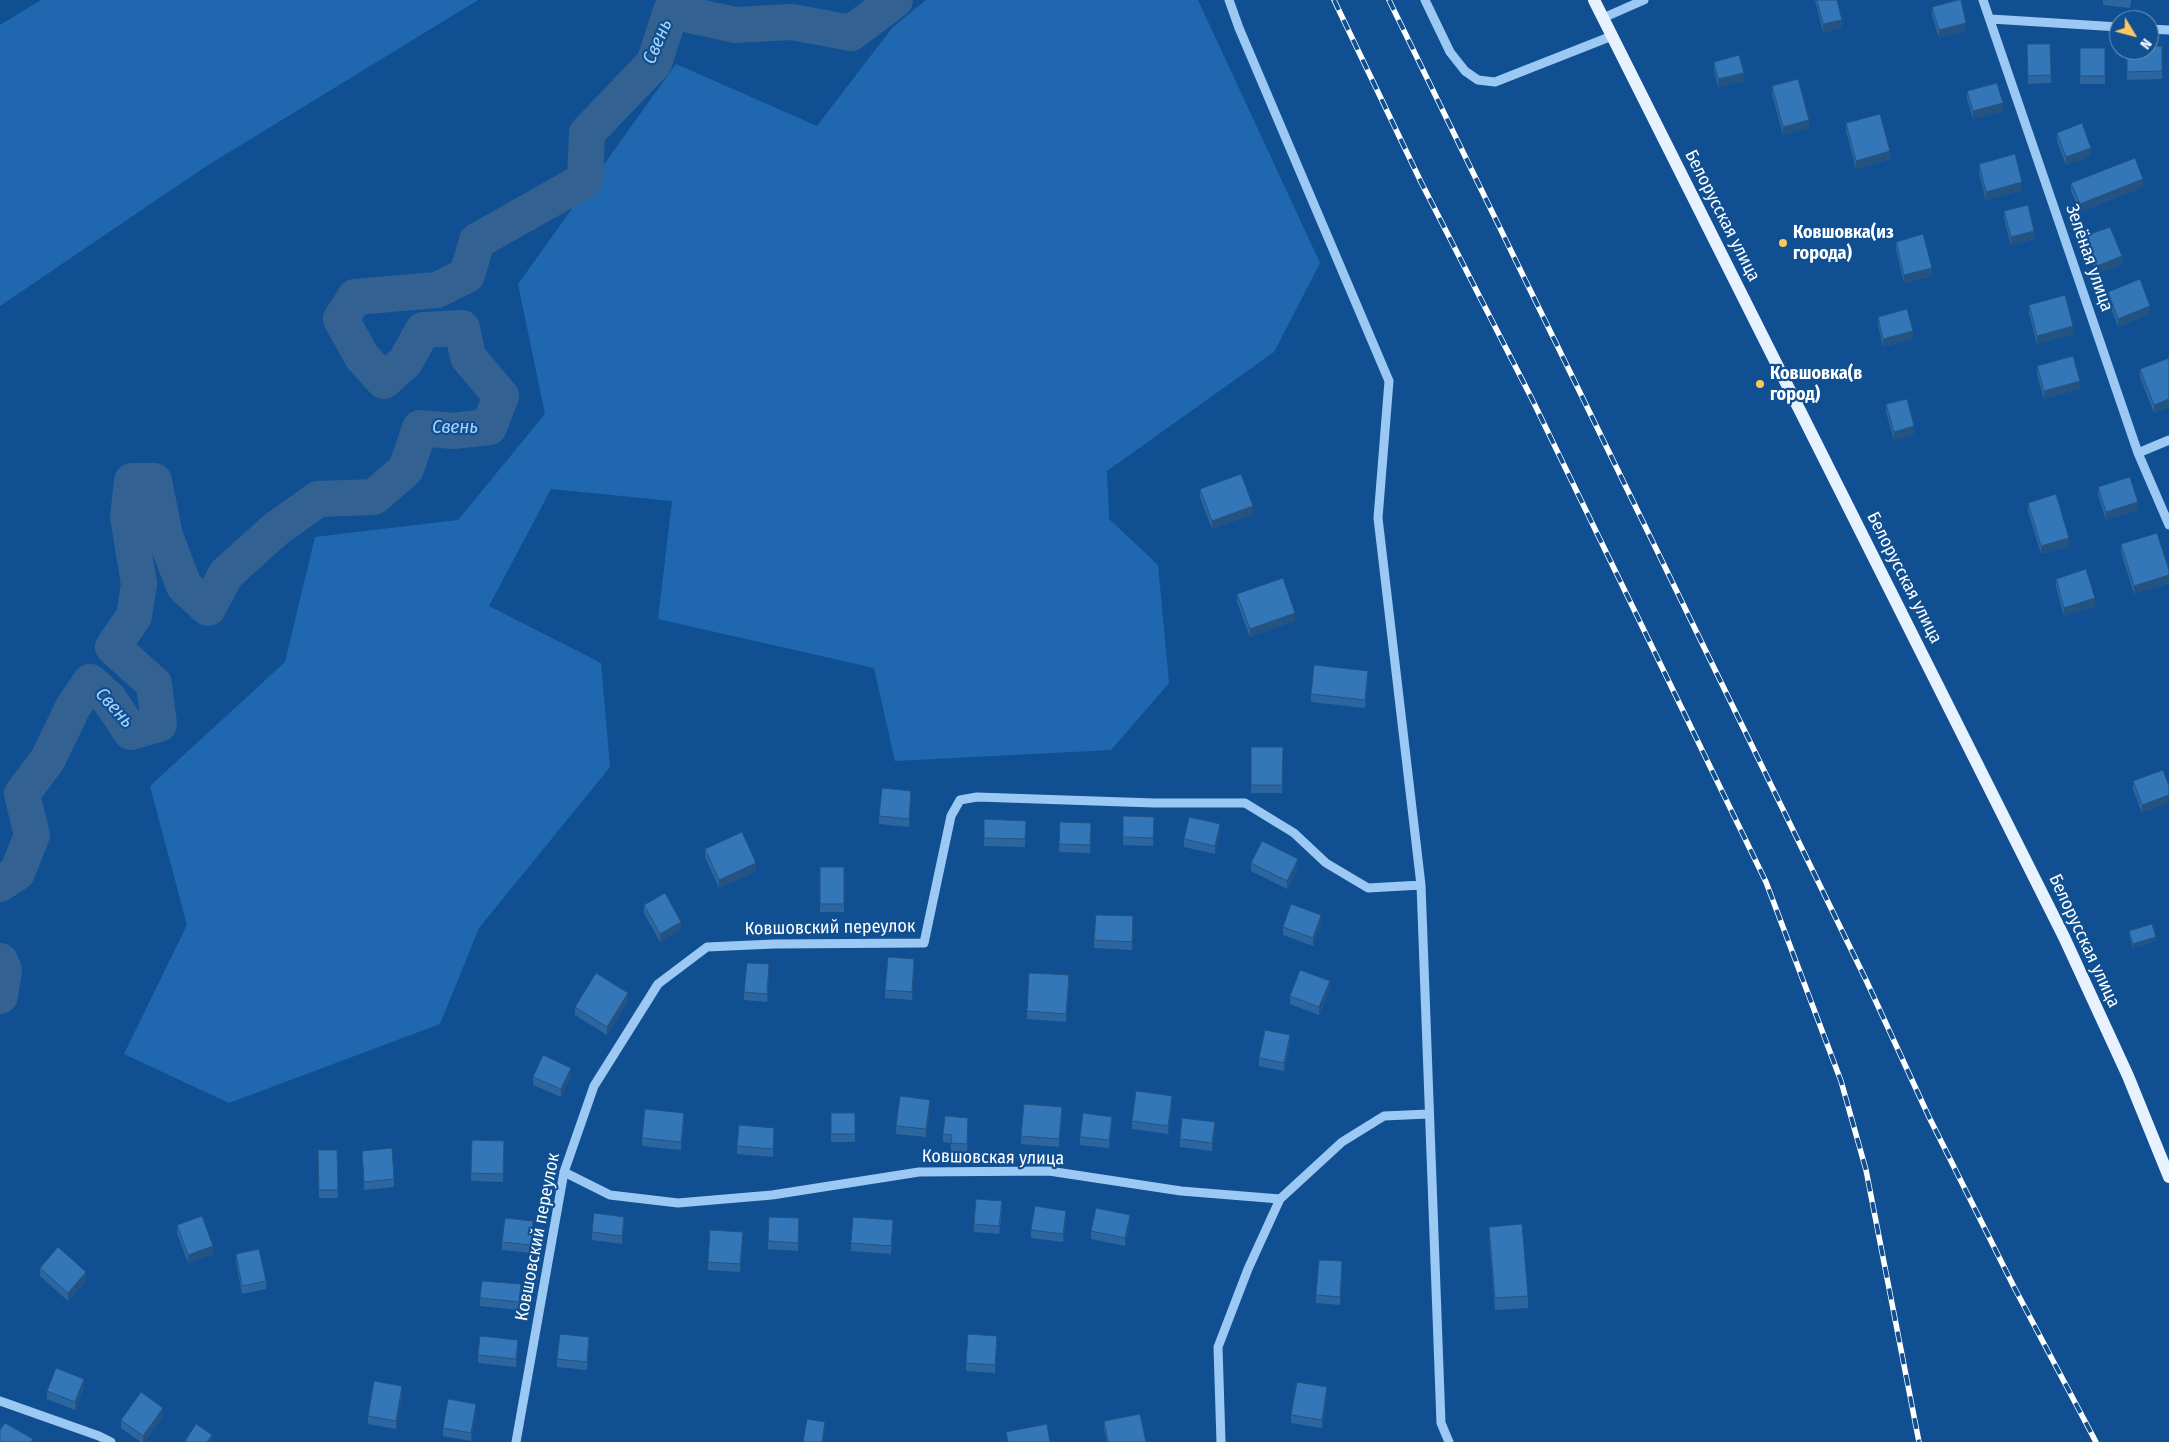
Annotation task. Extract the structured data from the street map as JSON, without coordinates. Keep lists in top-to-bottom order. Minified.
{"streets":{"main road":["Белорусская улица"],"street":["Зелёная улица","Ковшовский переулок","Ковшовская улица"]},"crossings":[["Ковшовский переулок","Ковшовская улица"]],"water":["Свень"],"places":["Ковшовка(из города)","Ковшовка(в город)"],"north":"bottom right"}
